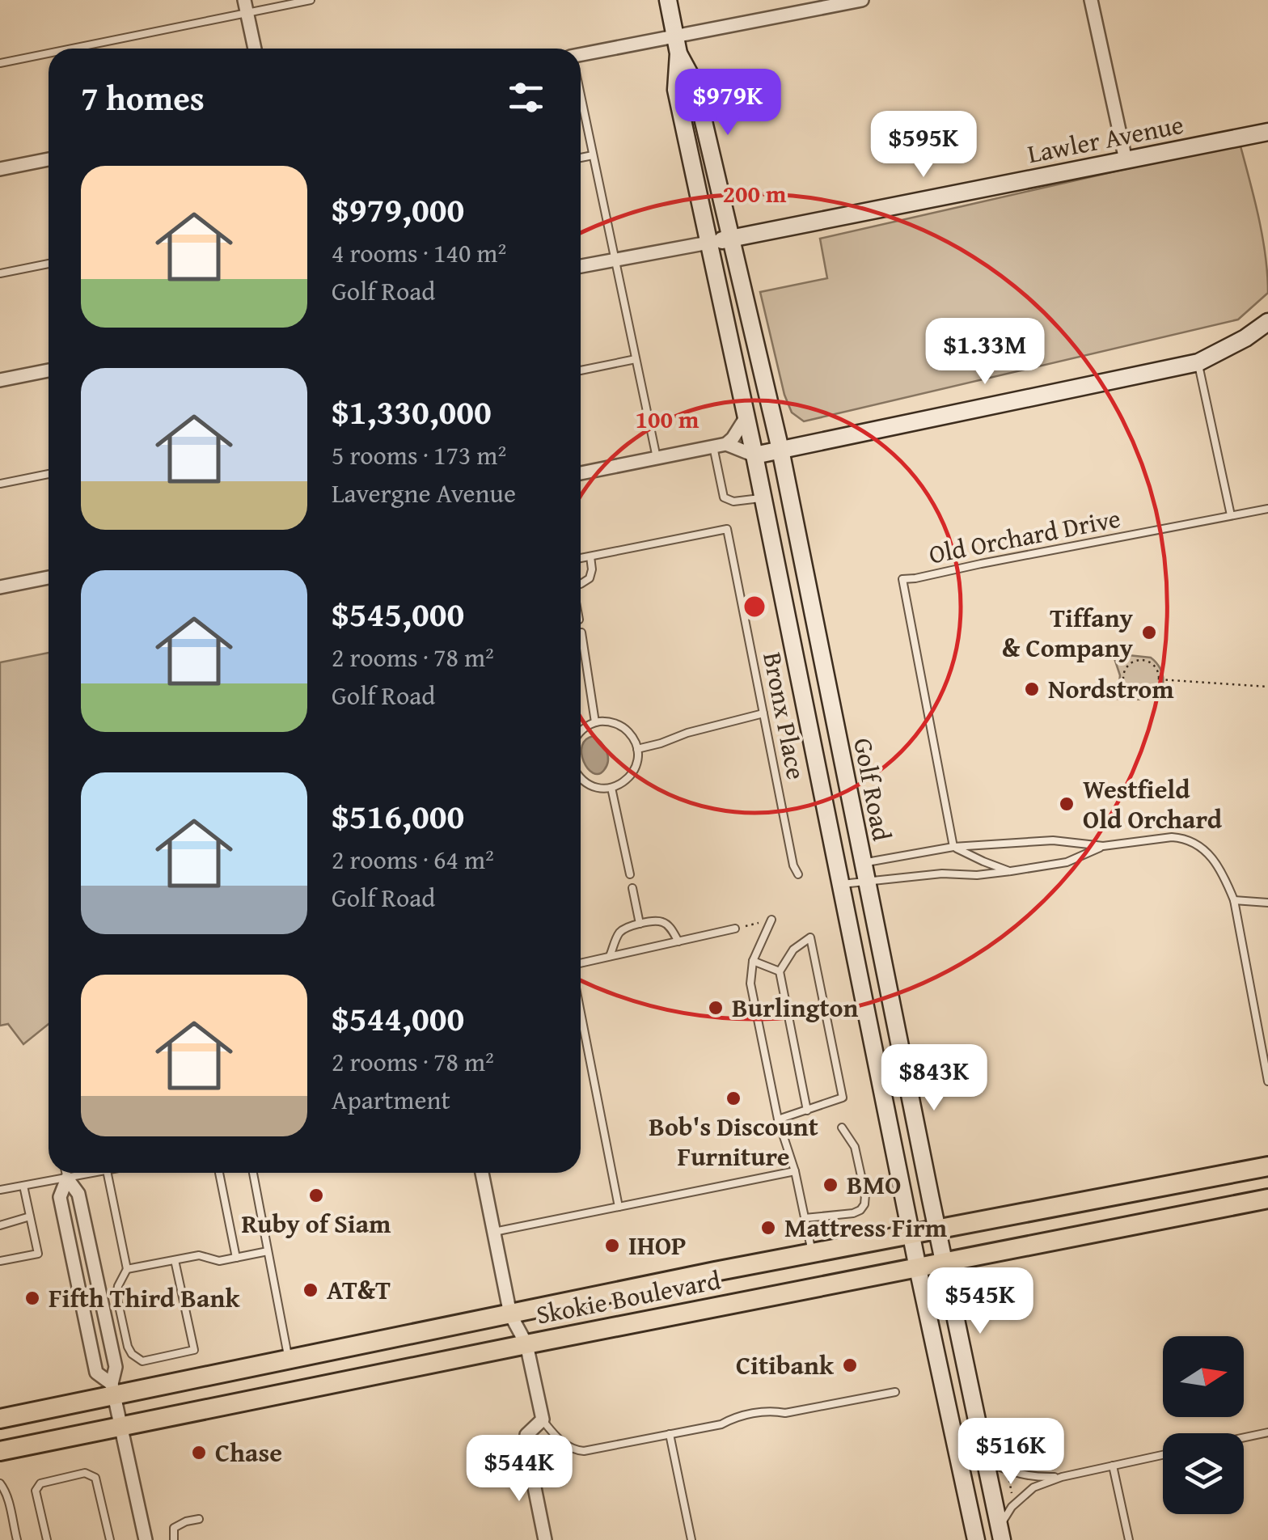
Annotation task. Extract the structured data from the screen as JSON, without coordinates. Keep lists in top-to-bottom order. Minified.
{"streets":{"main road":["Lawler Avenue","Golf Road","Skokie Boulevard"],"lane":["Old Orchard Drive","Bronx Place"]},"crossings":[["Lawler Avenue","Golf Road"],["Golf Road","Skokie Boulevard"]],"places":["Tiffany & Company","Nordstrom","Westfield Old Orchard","Burlington","Bob's Discount Furniture","BMO","Ruby of Siam","Mattress Firm","IHOP","AT&T","Fifth Third Bank","Citibank","Chase"],"north":"right","page":{"heading":"7 homes","price":["$979K","$595K","$1.33M","$843K","$545K","$516K","$544K"],"list":[{"name":"$979,000","note":"4 rooms · 140 m² · Golf Road"},{"name":"$1,330,000","note":"5 rooms · 173 m² · Lavergne Avenue"},{"name":"$545,000","note":"2 rooms · 78 m² · Golf Road"},{"name":"$516,000","note":"2 rooms · 64 m² · Golf Road"},{"name":"$544,000","note":"2 rooms · 78 m² · Apartment"}]},"rings":["200 m","100 m"]}
